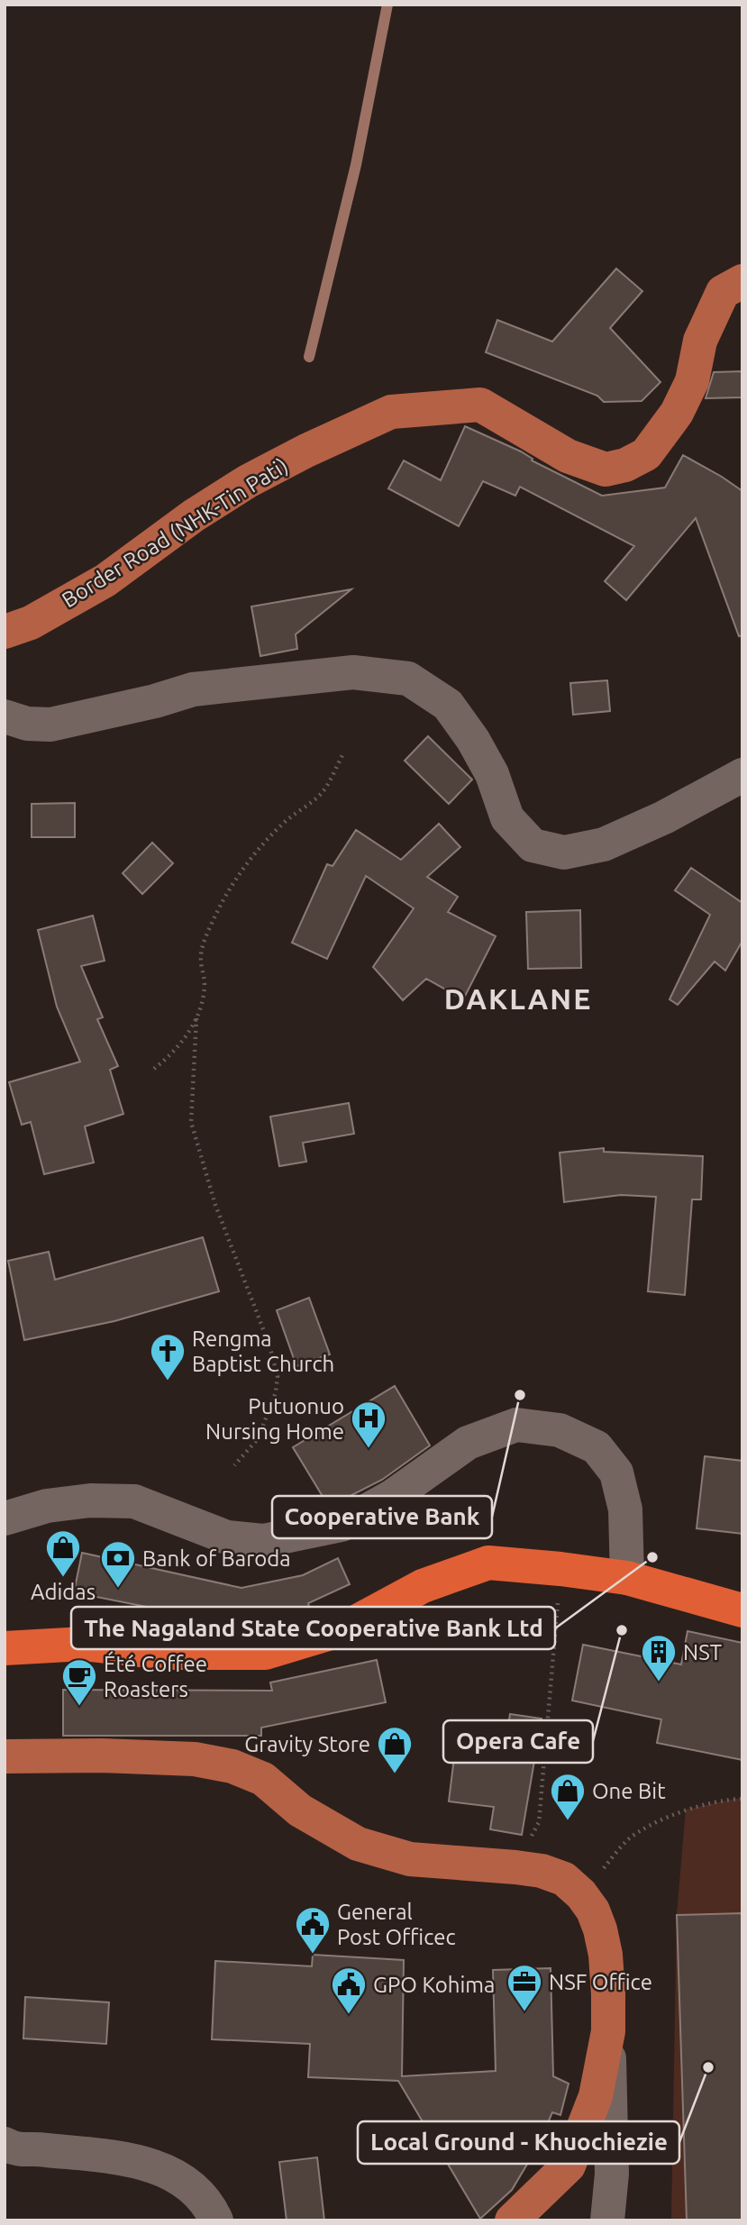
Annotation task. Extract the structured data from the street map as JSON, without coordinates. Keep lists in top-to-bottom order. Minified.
{"streets":{"main road":["Border Road (NHK-Tin Pati)"]},"districts":["DAKLANE"],"places":{"church":["Rengma Baptist Church"],"other":["Cooperative Bank","The Nagaland State Cooperative Bank Ltd","Opera Cafe","Local Ground - Khuochiezie"],"hospital":["Putuonuo Nursing Home"],"shop":["Adidas","Gravity Store","One Bit"],"bank":["Bank of Baroda"],"building":["NST"],"cafe":["Été Coffee Roasters"],"public building":["General Post Officec","GPO Kohima"],"office":["NSF Office"]}}
